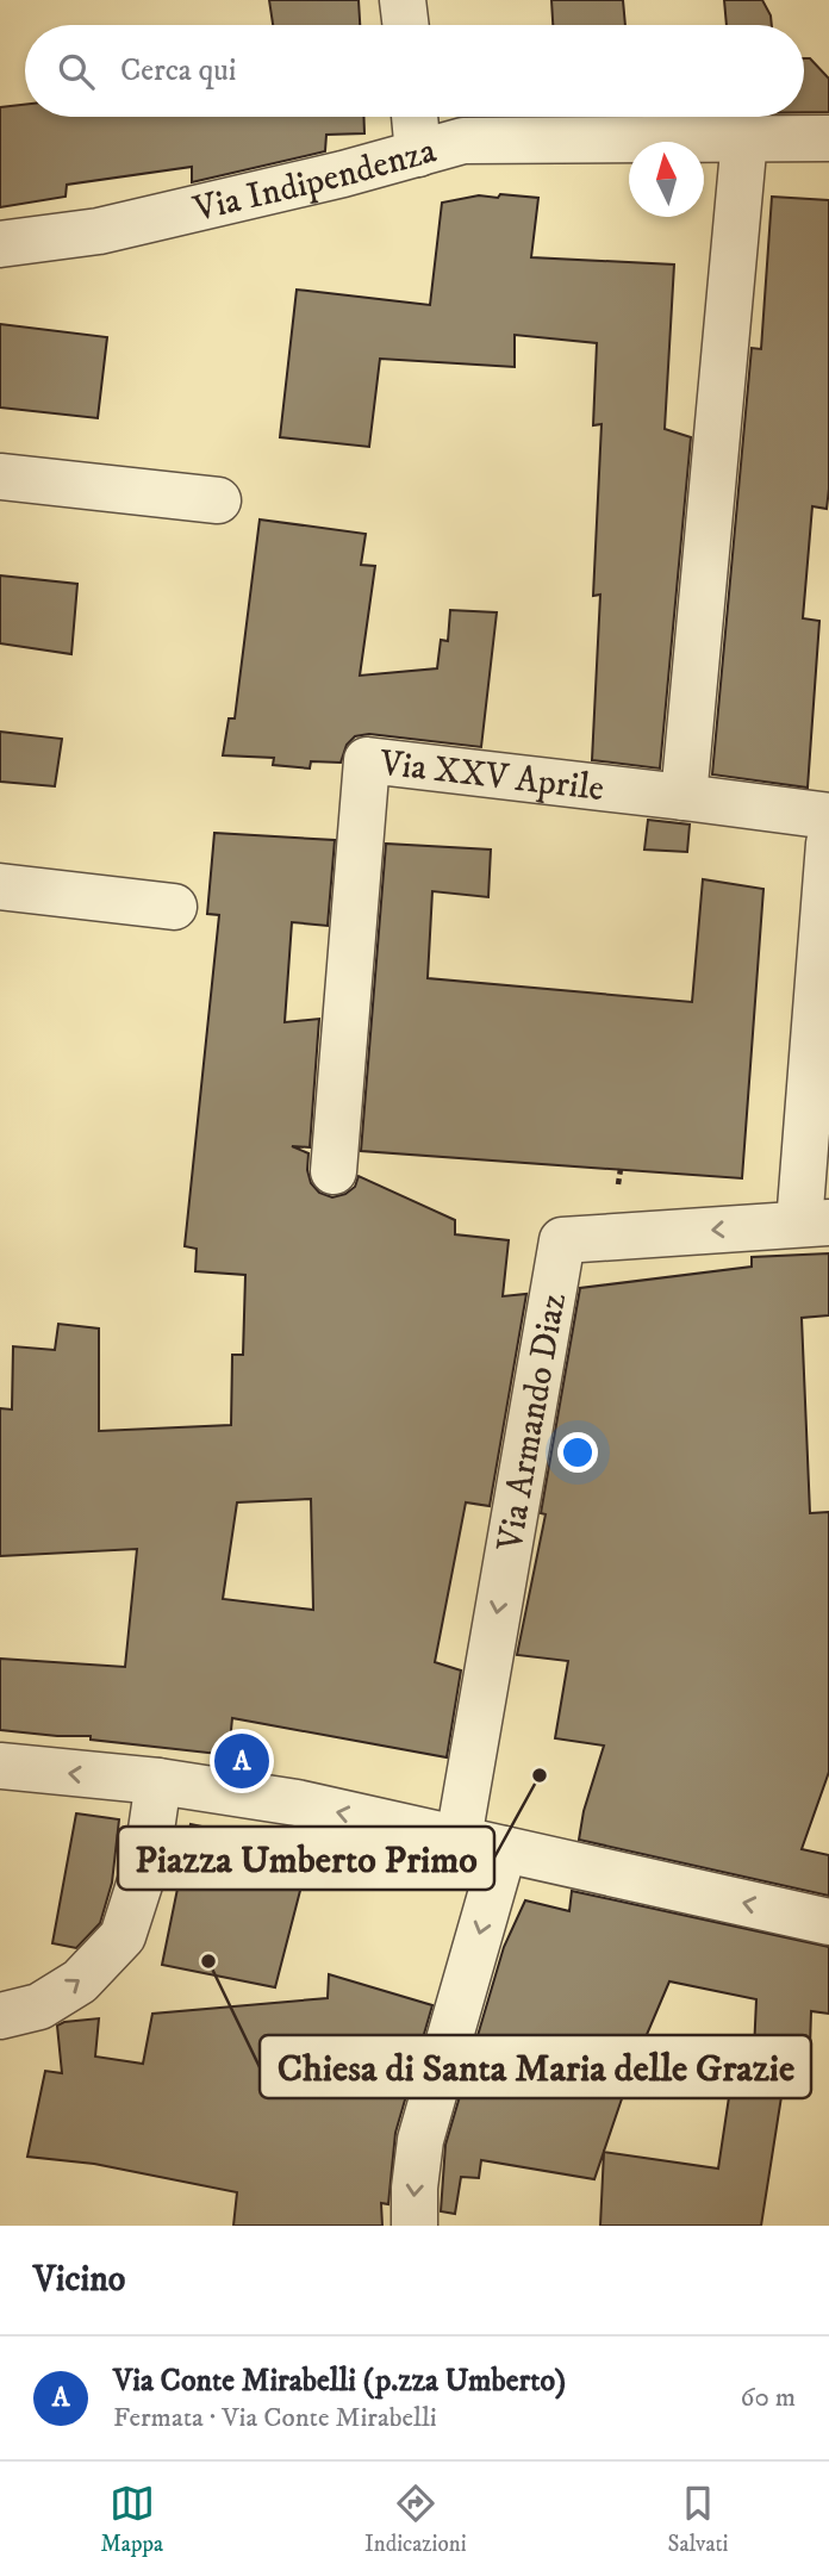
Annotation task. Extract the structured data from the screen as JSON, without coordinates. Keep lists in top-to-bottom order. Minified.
{"streets":{"street":["Via Indipendenza","Via XXV Aprile","Via Armando Diaz"]},"one_way":["Via Armando Diaz"],"places":["Piazza Umberto Primo","Chiesa di Santa Maria delle Grazie"],"north":"top","page":{"search":"Cerca qui","pins":"A","heading":"Vicino","list":[{"mark":"A","name":"Via Conte Mirabelli (p.zza Umberto)","note":"Fermata · Via Conte Mirabelli","value":"60 m"}],"nav":["Mappa","Indicazioni","Salvati"]}}
